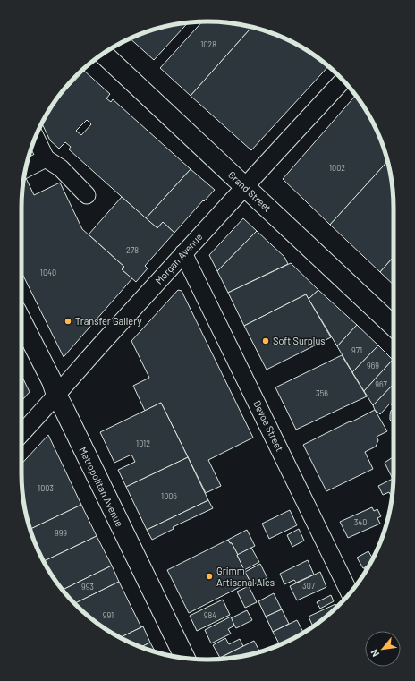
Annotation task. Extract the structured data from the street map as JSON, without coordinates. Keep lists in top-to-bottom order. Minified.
{"streets":{"main road":["Grand Street","Metropolitan Avenue"],"street":["Morgan Avenue","Devoe Street"]},"crossings":[["Grand Street","Morgan Avenue"],["Morgan Avenue","Devoe Street"],["Morgan Avenue","Metropolitan Avenue"]],"places":["Transfer Gallery","Soft Surplus","Grimm Artisanal Ales"],"house_numbers":["1028","1002","278","1040","971","969","967","356","1012","1003","1006","340","999","307","993","991","984"],"north":"bottom left"}
